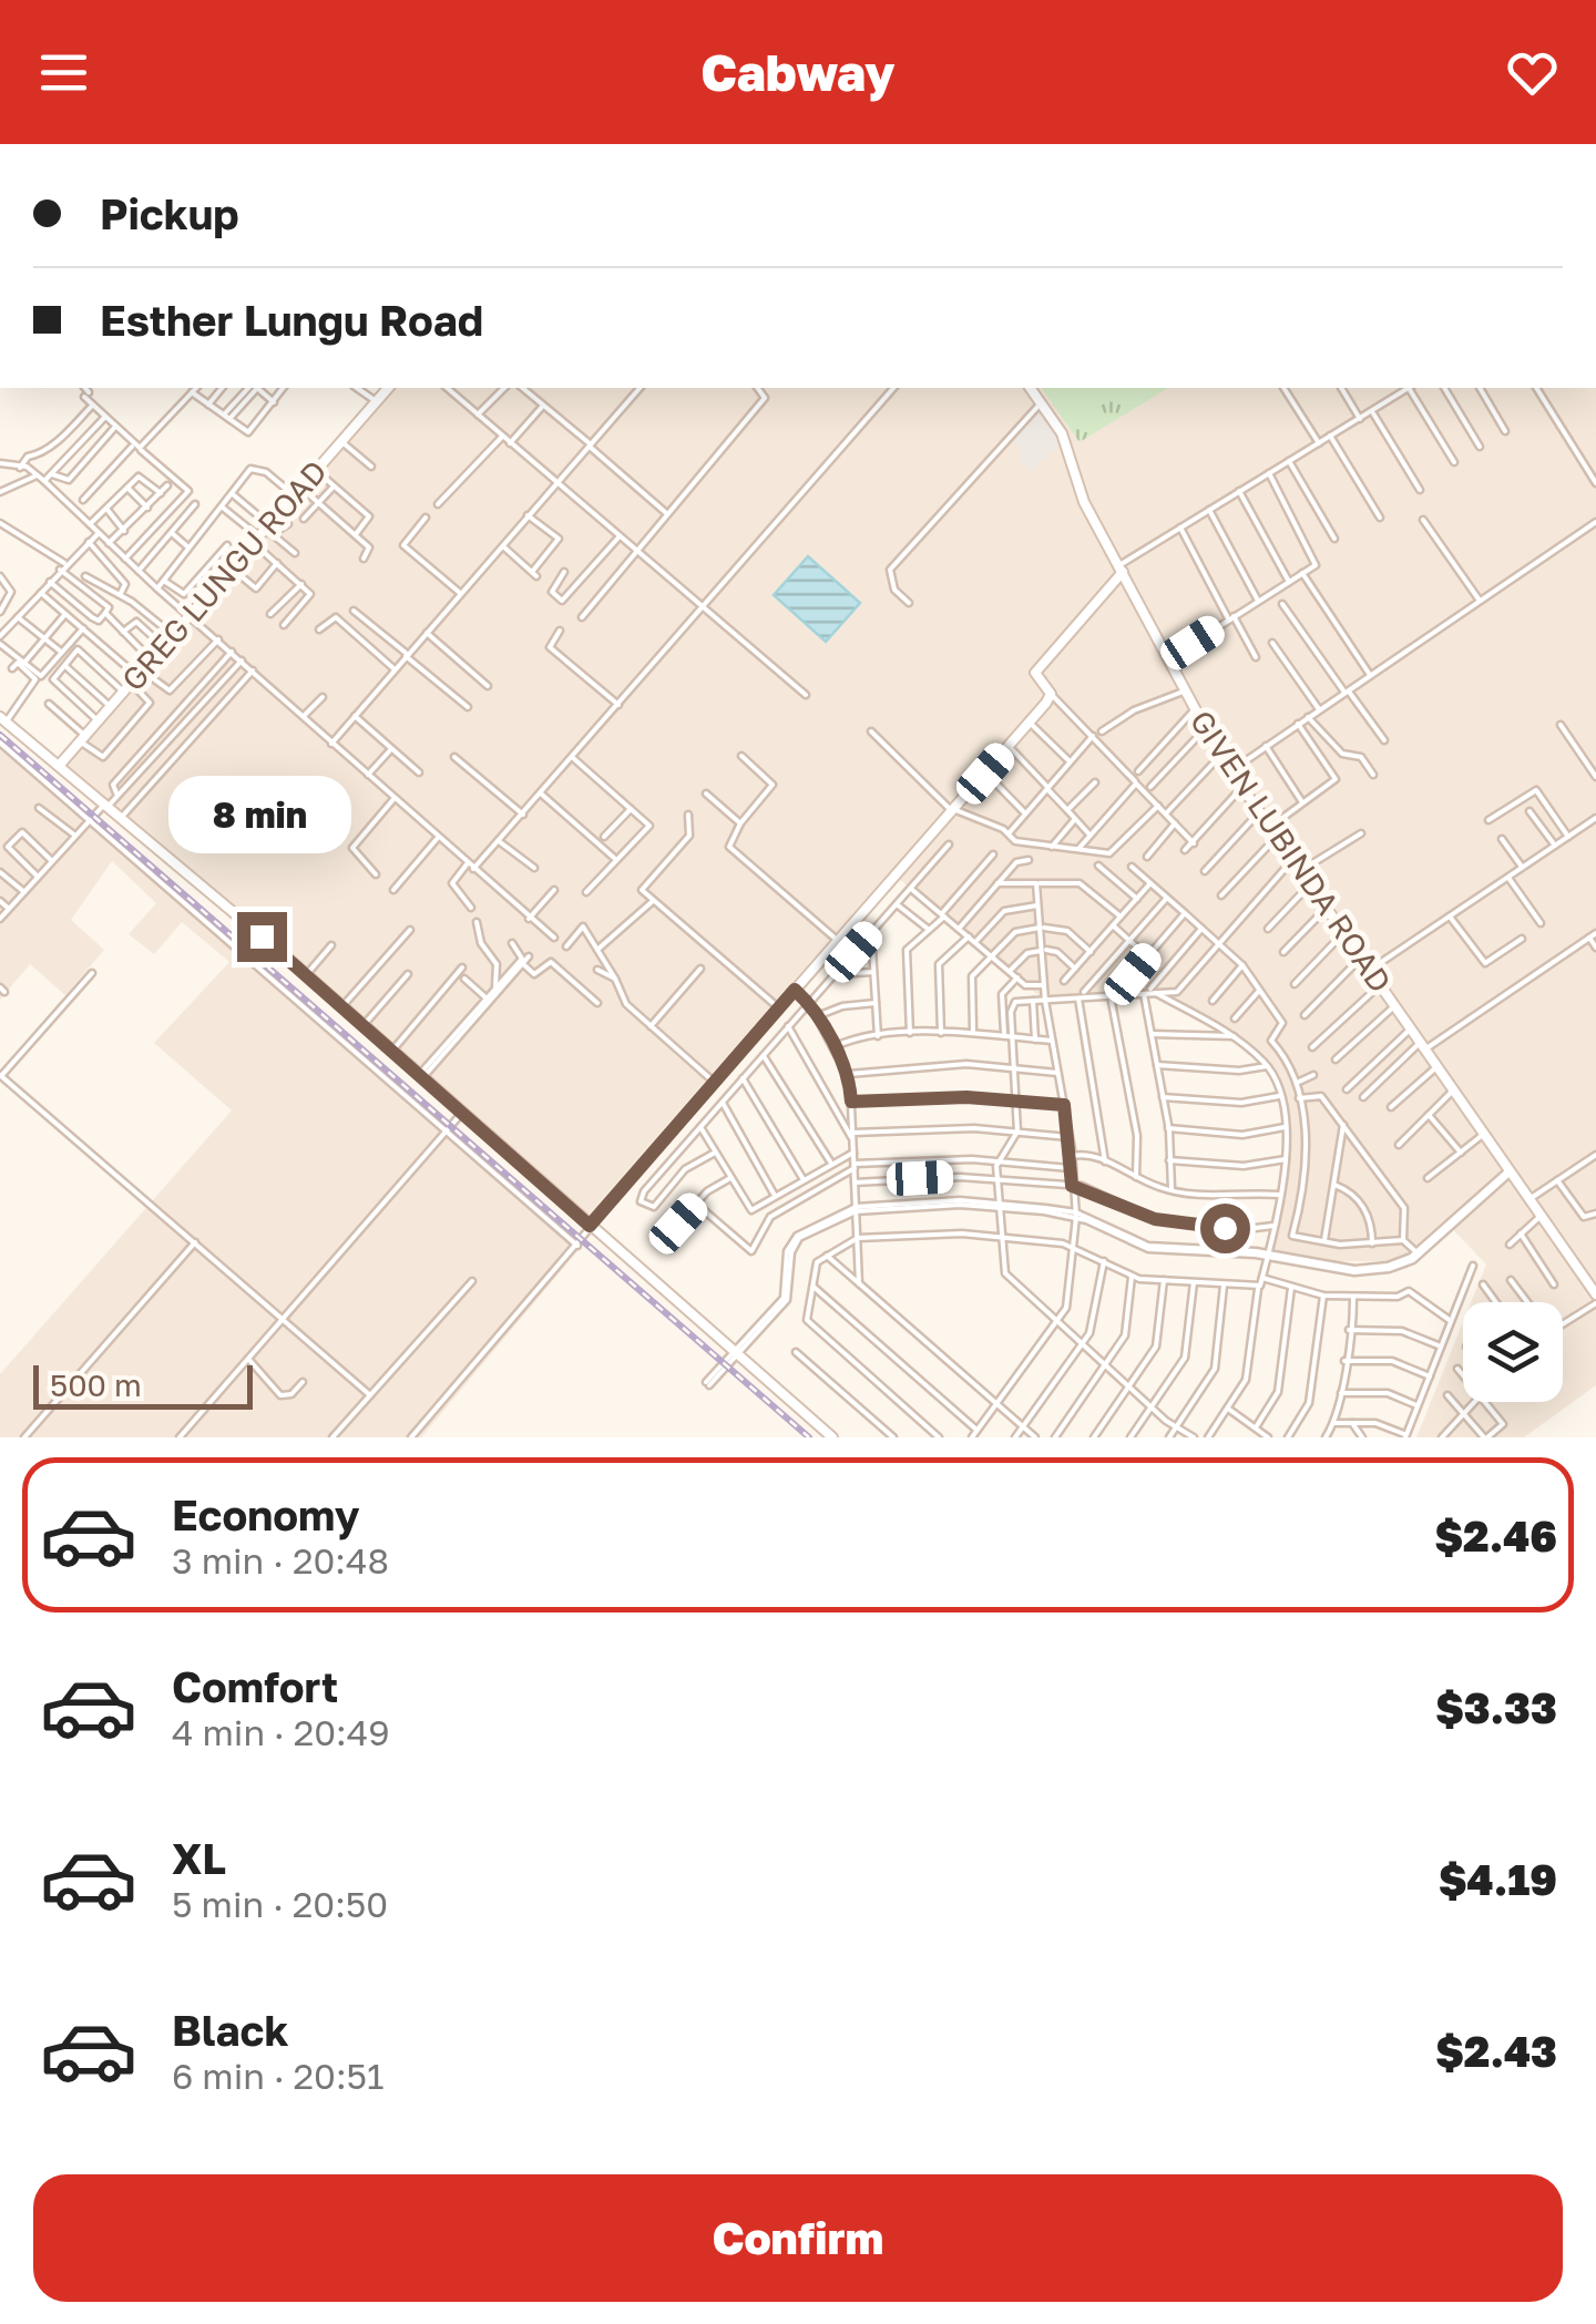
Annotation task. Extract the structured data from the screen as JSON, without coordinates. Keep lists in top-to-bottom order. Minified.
{"streets":{"street":["GREG LUNGU ROAD","GIVEN LUBINDA ROAD"]},"scale_bar":"500 m","page":{"header":"Cabway","banner":["Pickup","Esther Lungu Road"],"bubble":"8 min","scale":"500 m","list":[{"name":"Economy","note":"3 min · 20:48","value":"$2.46"},{"name":"Comfort","note":"4 min · 20:49","value":"$3.33"},{"name":"XL","note":"5 min · 20:50","value":"$4.19"},{"name":"Black","note":"6 min · 20:51","value":"$2.43"}],"buttons":"Confirm"}}
